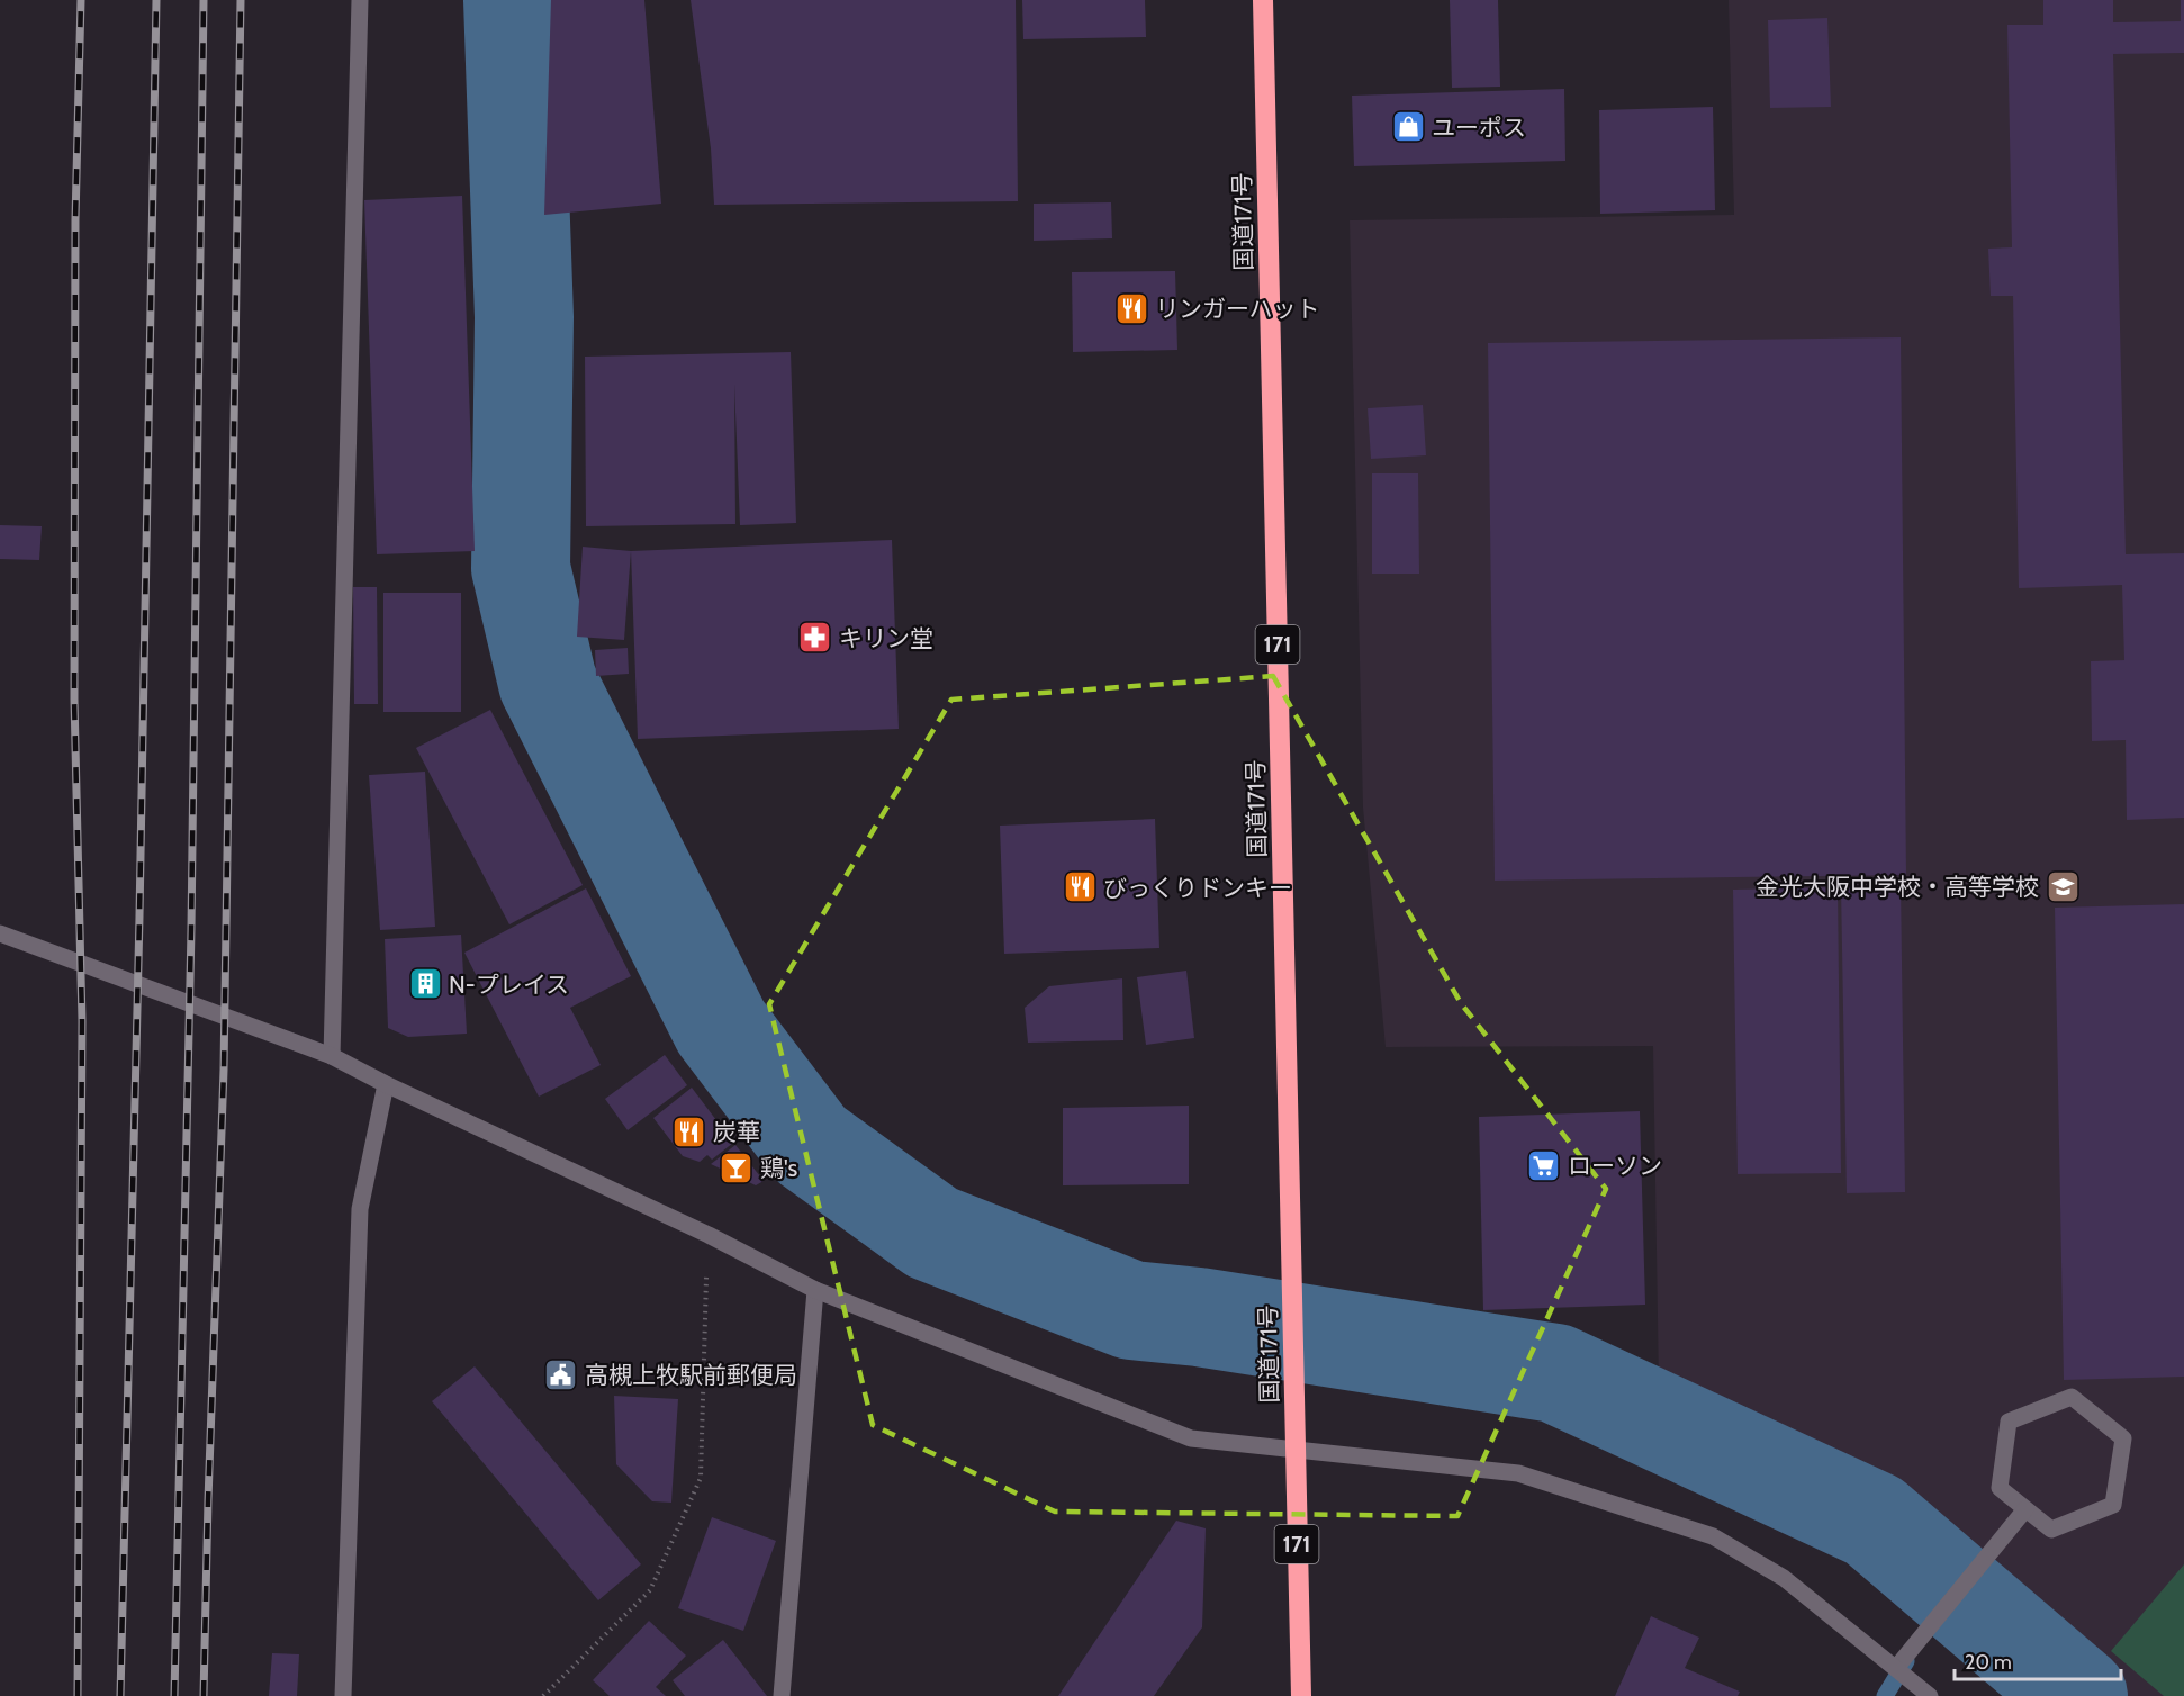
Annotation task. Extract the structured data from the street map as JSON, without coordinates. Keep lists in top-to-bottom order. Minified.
{"streets":{"highway":["国道171号","171"]},"places":{"shop":["ユーポス"],"restaurant":["リンガーハット","びっくりドンキー","炭華"],"pharmacy":["キリン堂"],"school or university":["金光大阪中学校・高等学校"],"building":["N-プレイス"],"supermarket":["ローソン"],"bar":["鶏's"],"public building":["高槻上牧駅前郵便局"]},"scale_bar":"20 m"}
